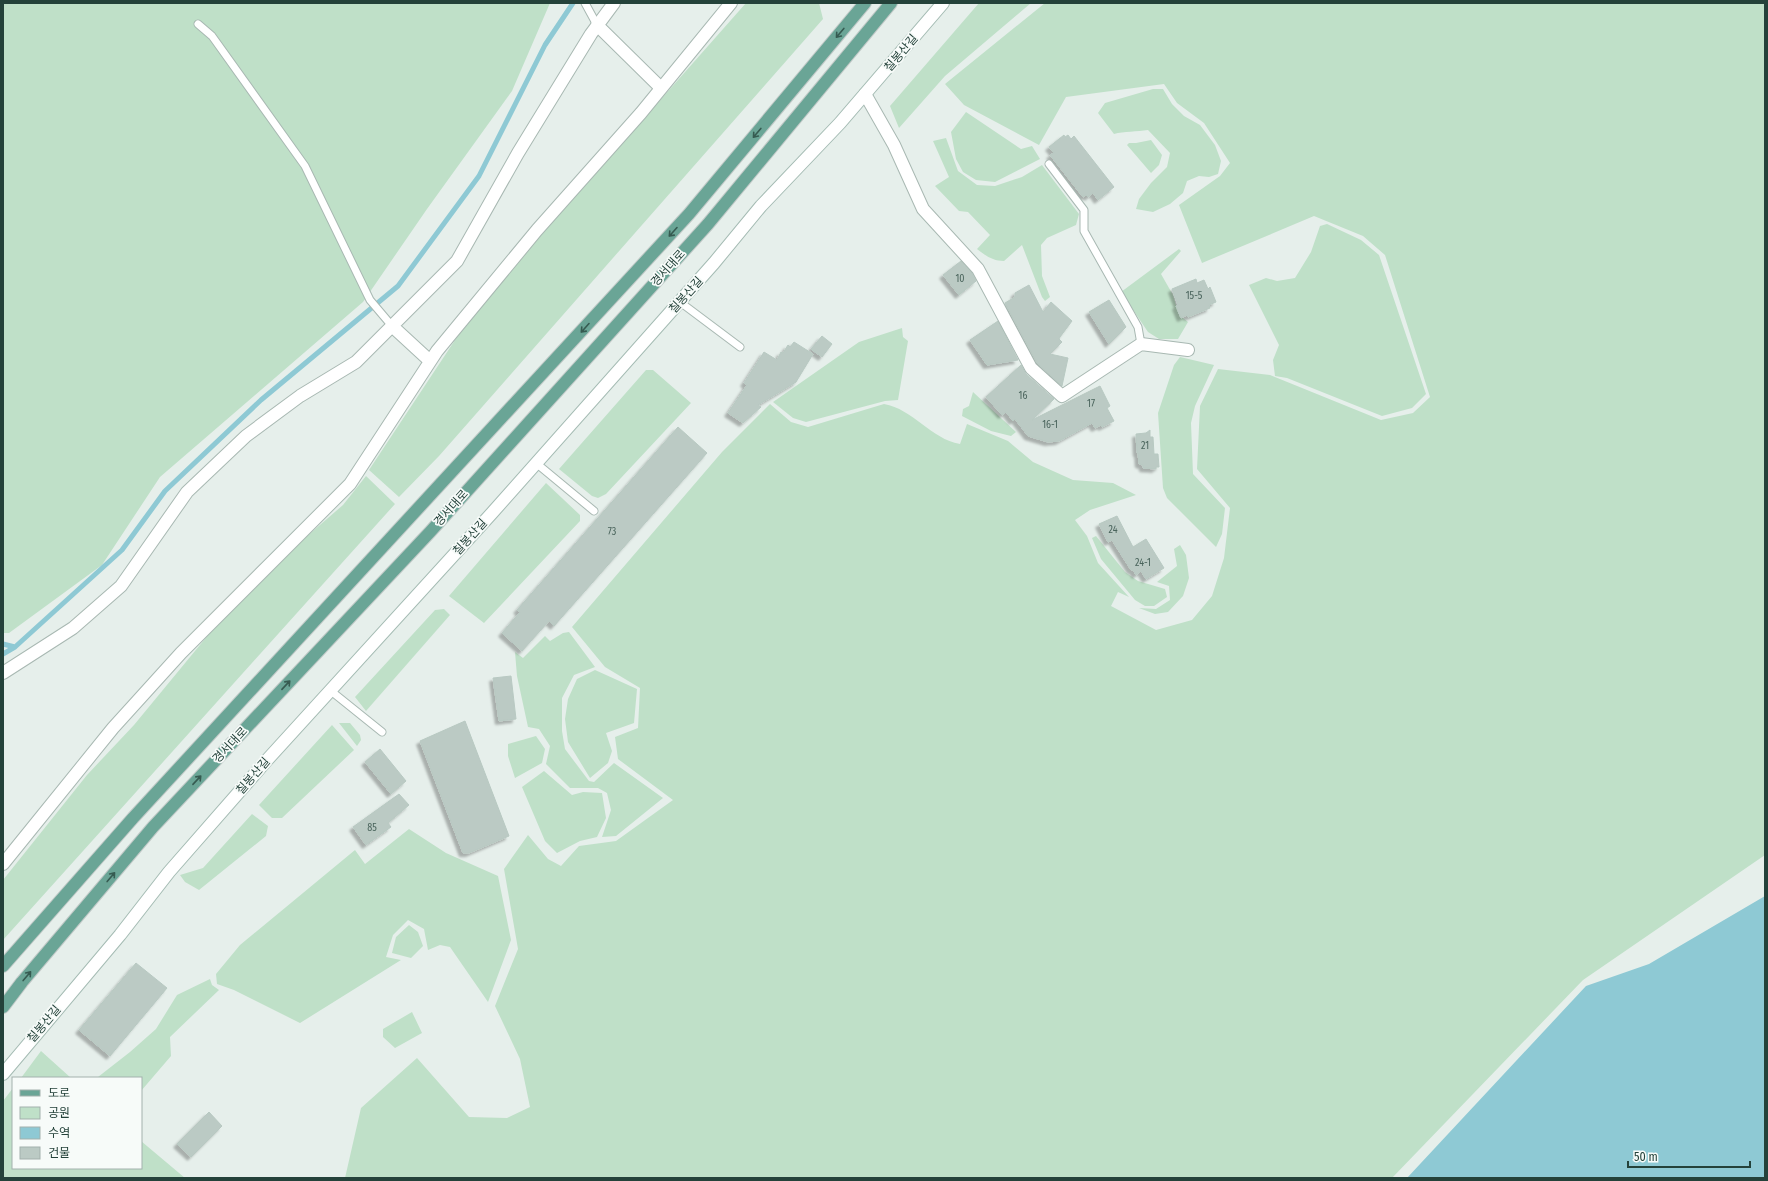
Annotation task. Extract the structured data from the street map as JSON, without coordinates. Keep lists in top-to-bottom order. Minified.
{"streets":{"main road":["경서대로"],"street":["칠봉산길"]},"house_numbers":["10","15-5","16","17","16-1","21","24","73","24-1","85"],"legend":["도로","공원","수역","건물"],"scale_bar":"50 m"}
